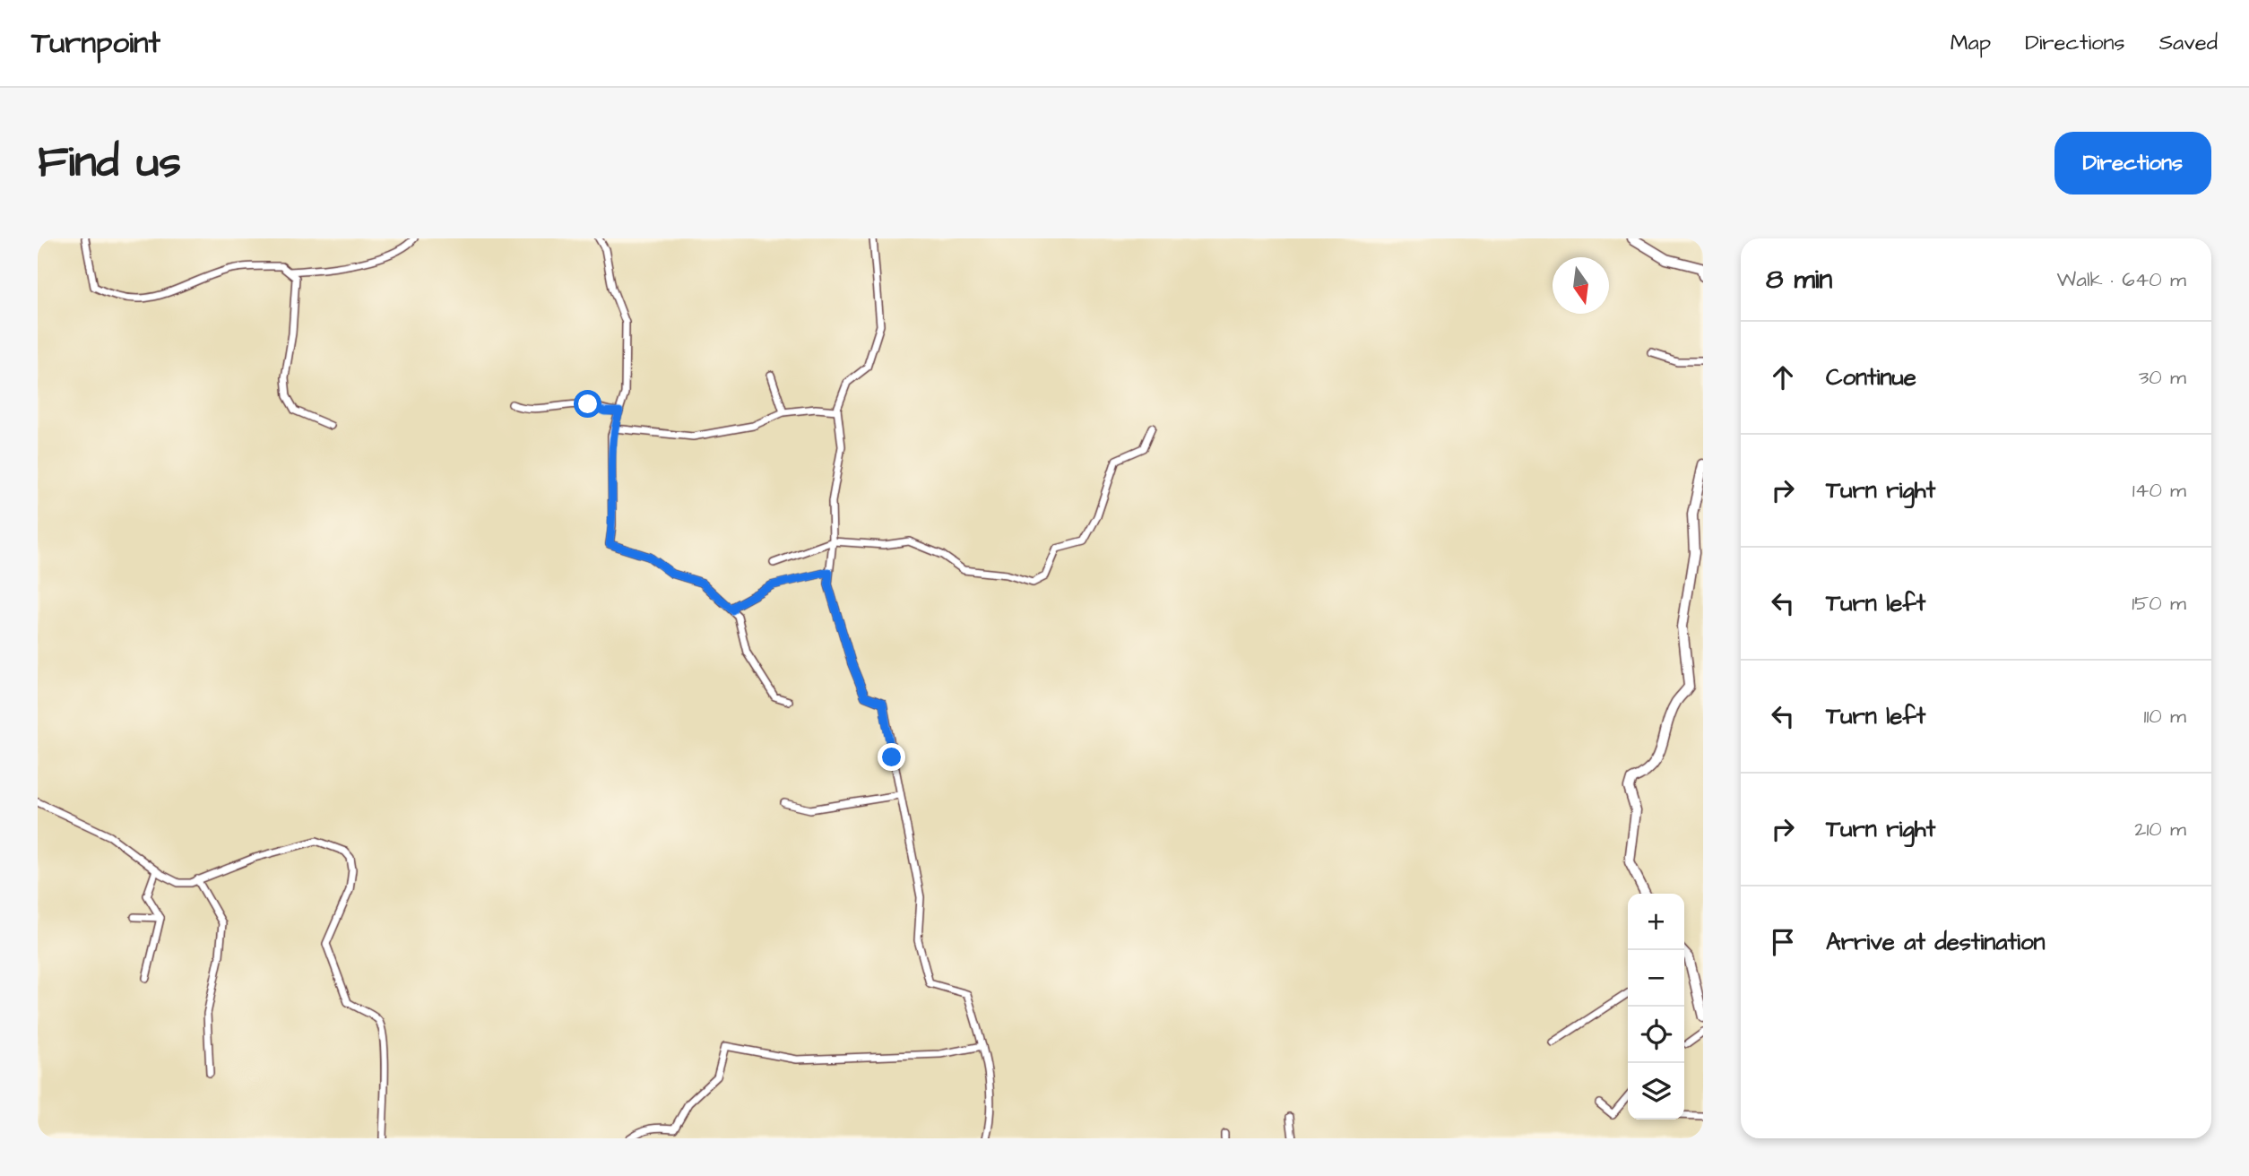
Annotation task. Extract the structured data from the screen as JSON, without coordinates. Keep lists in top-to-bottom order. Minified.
{"north":"bottom","page":{"header":"Turnpoint","nav":["Map","Directions","Saved"],"buttons":"Directions","title":"Find us","heading":["8 min","Walk · 640 m"],"list":[["Continue","30 m"],["Turn right","140 m"],["Turn left","150 m"],["Turn left","110 m"],["Turn right","210 m"],"Arrive at destination"],"map_buttons":["+","−"]}}
